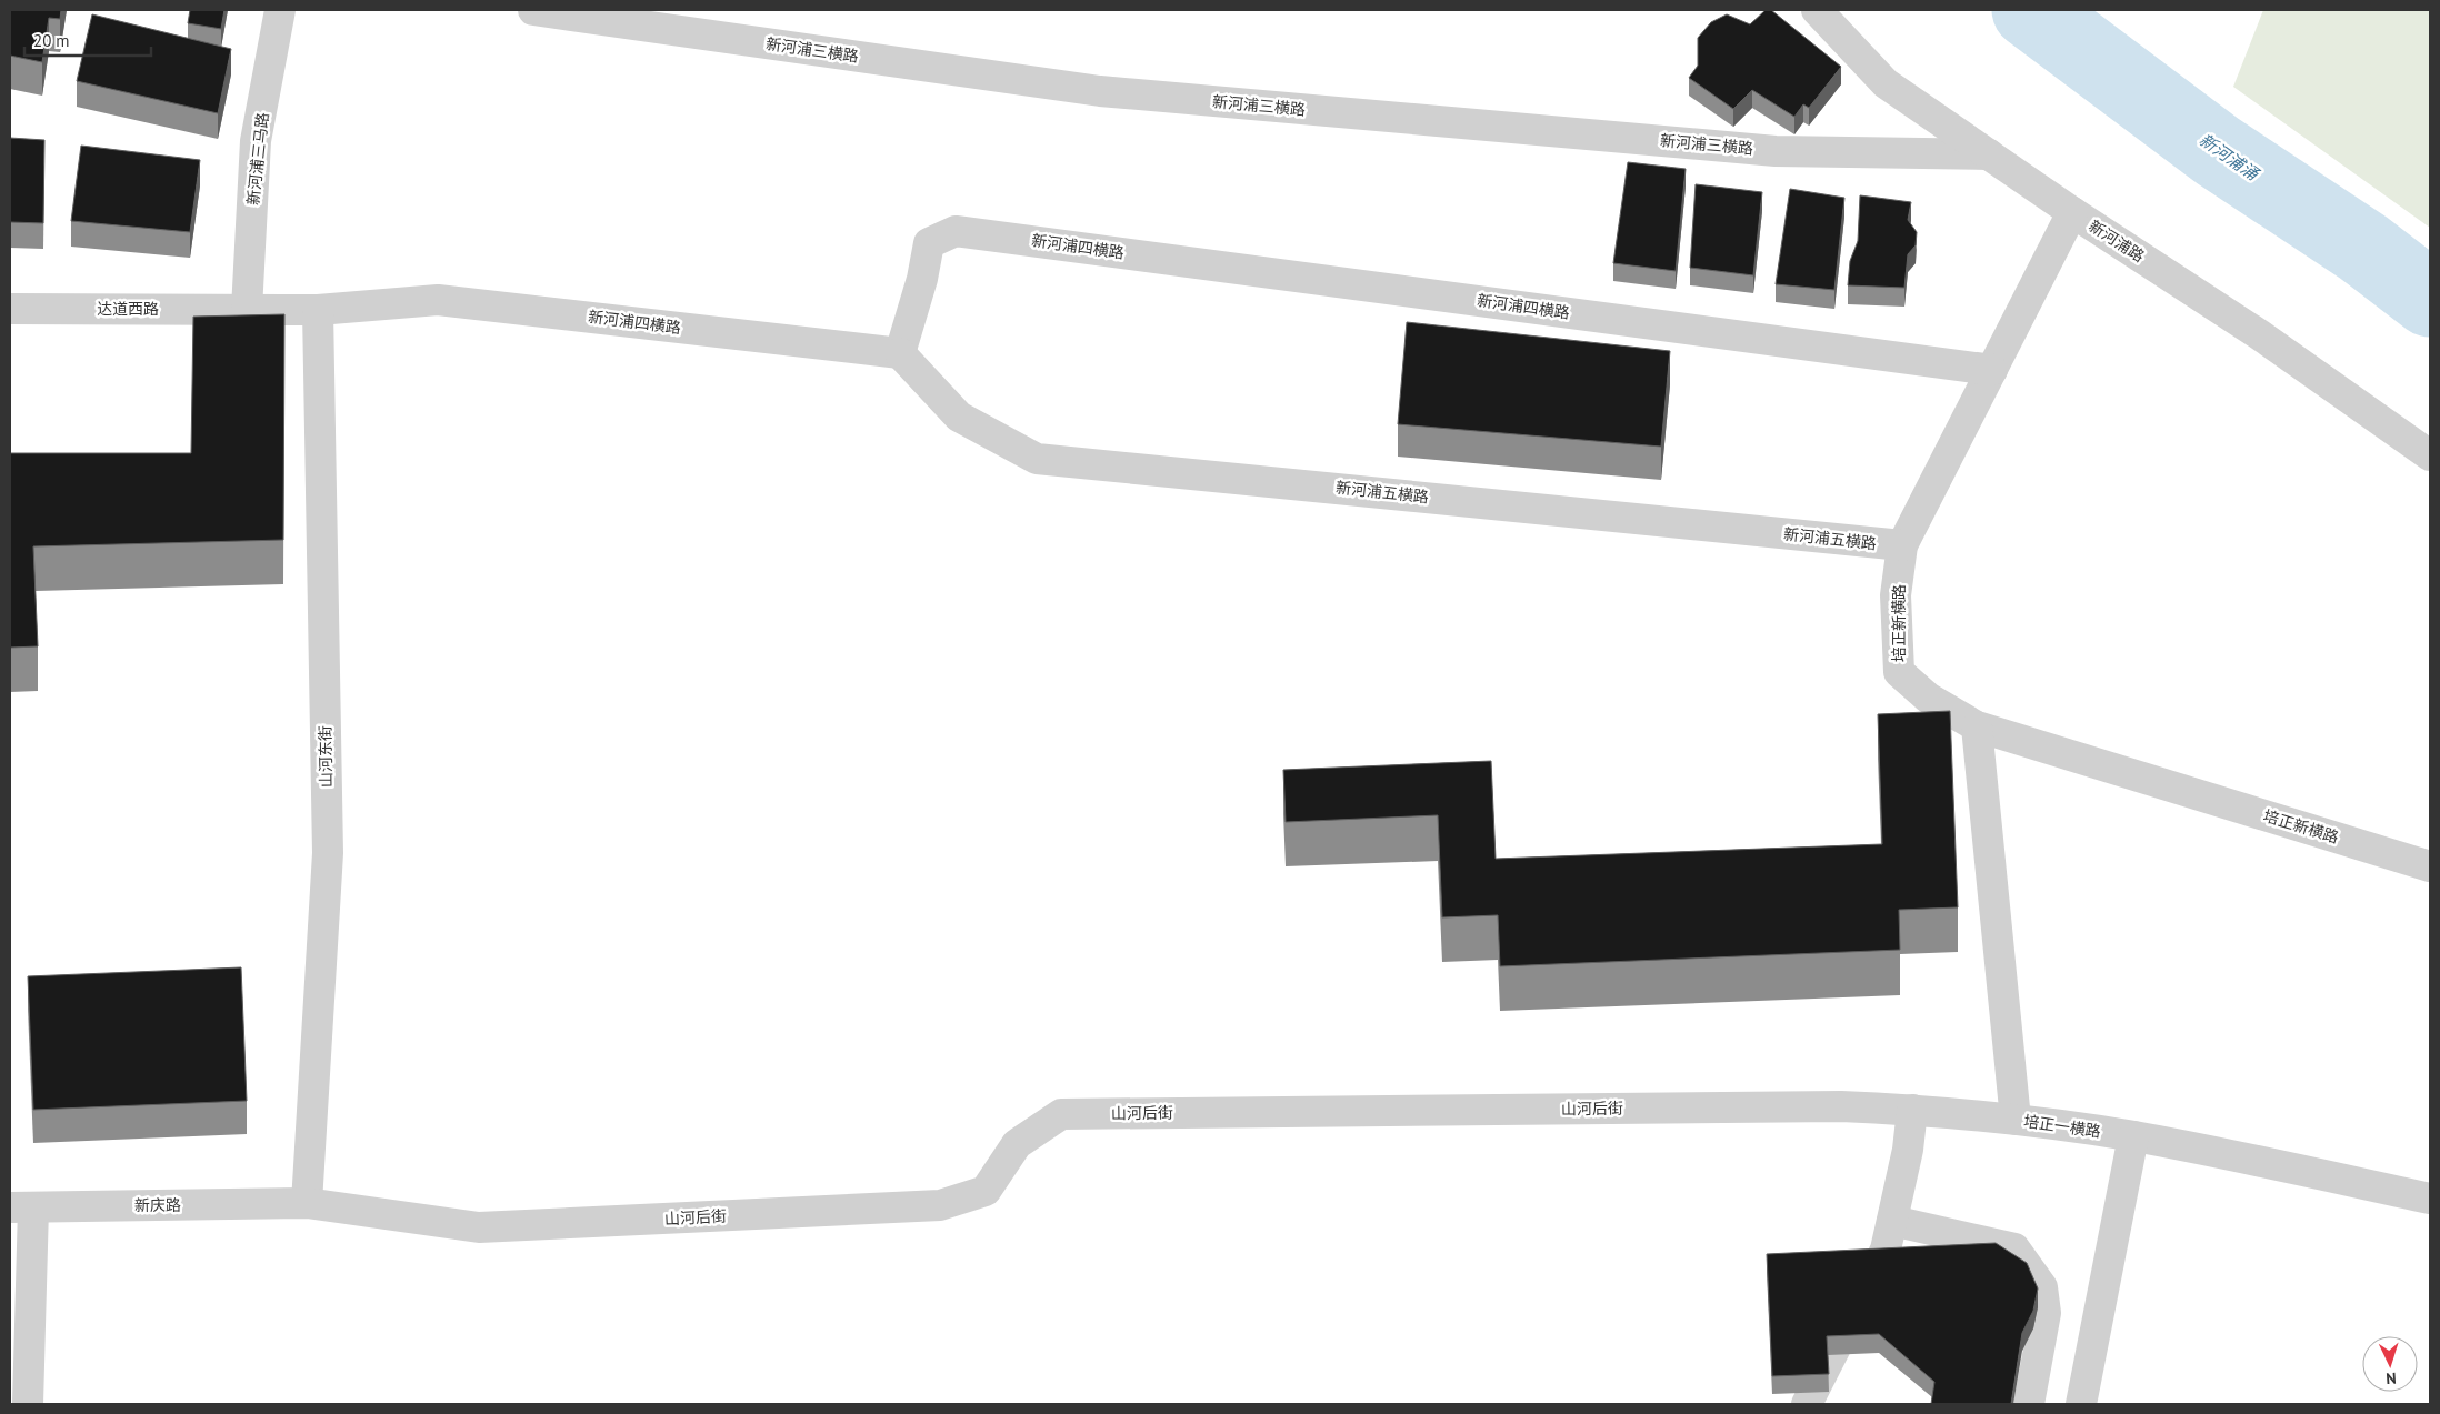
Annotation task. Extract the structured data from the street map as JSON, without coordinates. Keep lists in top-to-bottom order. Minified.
{"streets":{"street":["新河浦三横路","新河浦三马路","新河浦路","新河浦四横路","达道西路","新河浦五横路","培正新横路","山河东街","山河后街","培正一横路","新庆路"]},"crossings":[["新河浦三横路","新河浦路"],["新河浦三马路","新河浦四横路"],["新河浦三马路","达道西路"],["新河浦路","培正新横路"],["新河浦四横路","达道西路"],["新河浦四横路","新河浦五横路"],["新河浦四横路","培正新横路"],["新河浦四横路","山河东街"],["新河浦五横路","培正新横路"],["培正新横路","培正一横路"],["山河东街","山河后街"],["山河东街","新庆路"],["山河后街","培正一横路"],["山河后街","新庆路"]],"water":["新河浦涌"],"scale_bar":"20 m","north":"bottom"}
